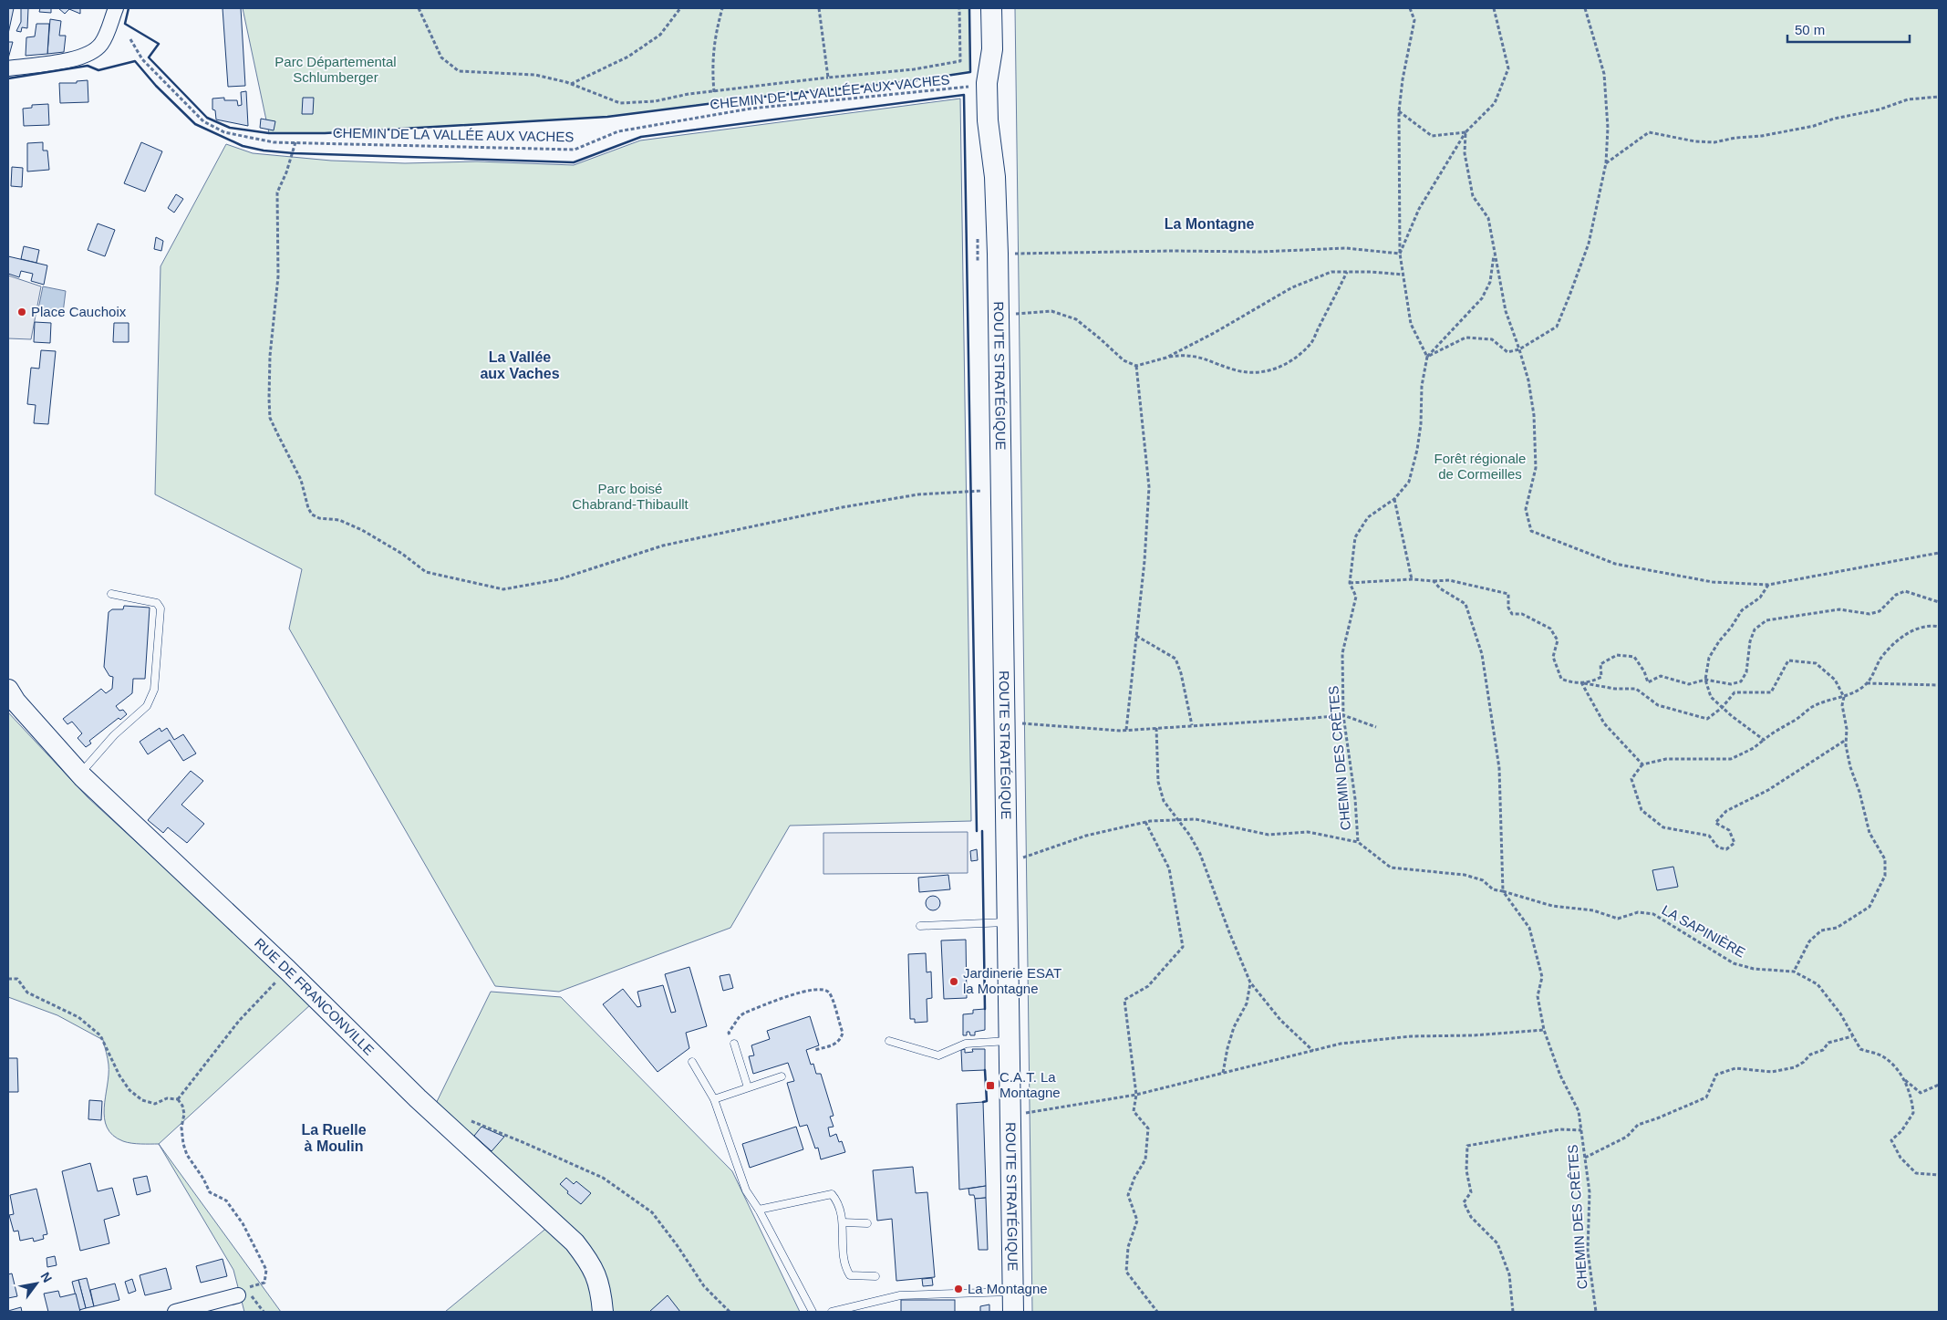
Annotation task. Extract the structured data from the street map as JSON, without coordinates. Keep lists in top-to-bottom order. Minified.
{"streets":{"street":["ROUTE STRATÉGIQUE","RUE DE FRANCONVILLE"],"path":["CHEMIN DE LA VALLÉE AUX VACHES","CHEMIN DES CRÊTES","LA SAPINIÈRE"]},"crossings":[["CHEMIN DES CRÊTES","LA SAPINIÈRE"]],"districts":["La Montagne","La Vallée aux Vaches","La Ruelle à Moulin"],"parks":["Parc Départemental Schlumberger","Forêt régionale de Cormeilles","Parc boisé Chabrand-Thibaullt"],"places":{"other":["Place Cauchoix","Jardinerie ESAT la Montagne","La Montagne"],"transit":["C.A.T. La Montagne"]},"scale_bar":"50 m","north":"top right"}
